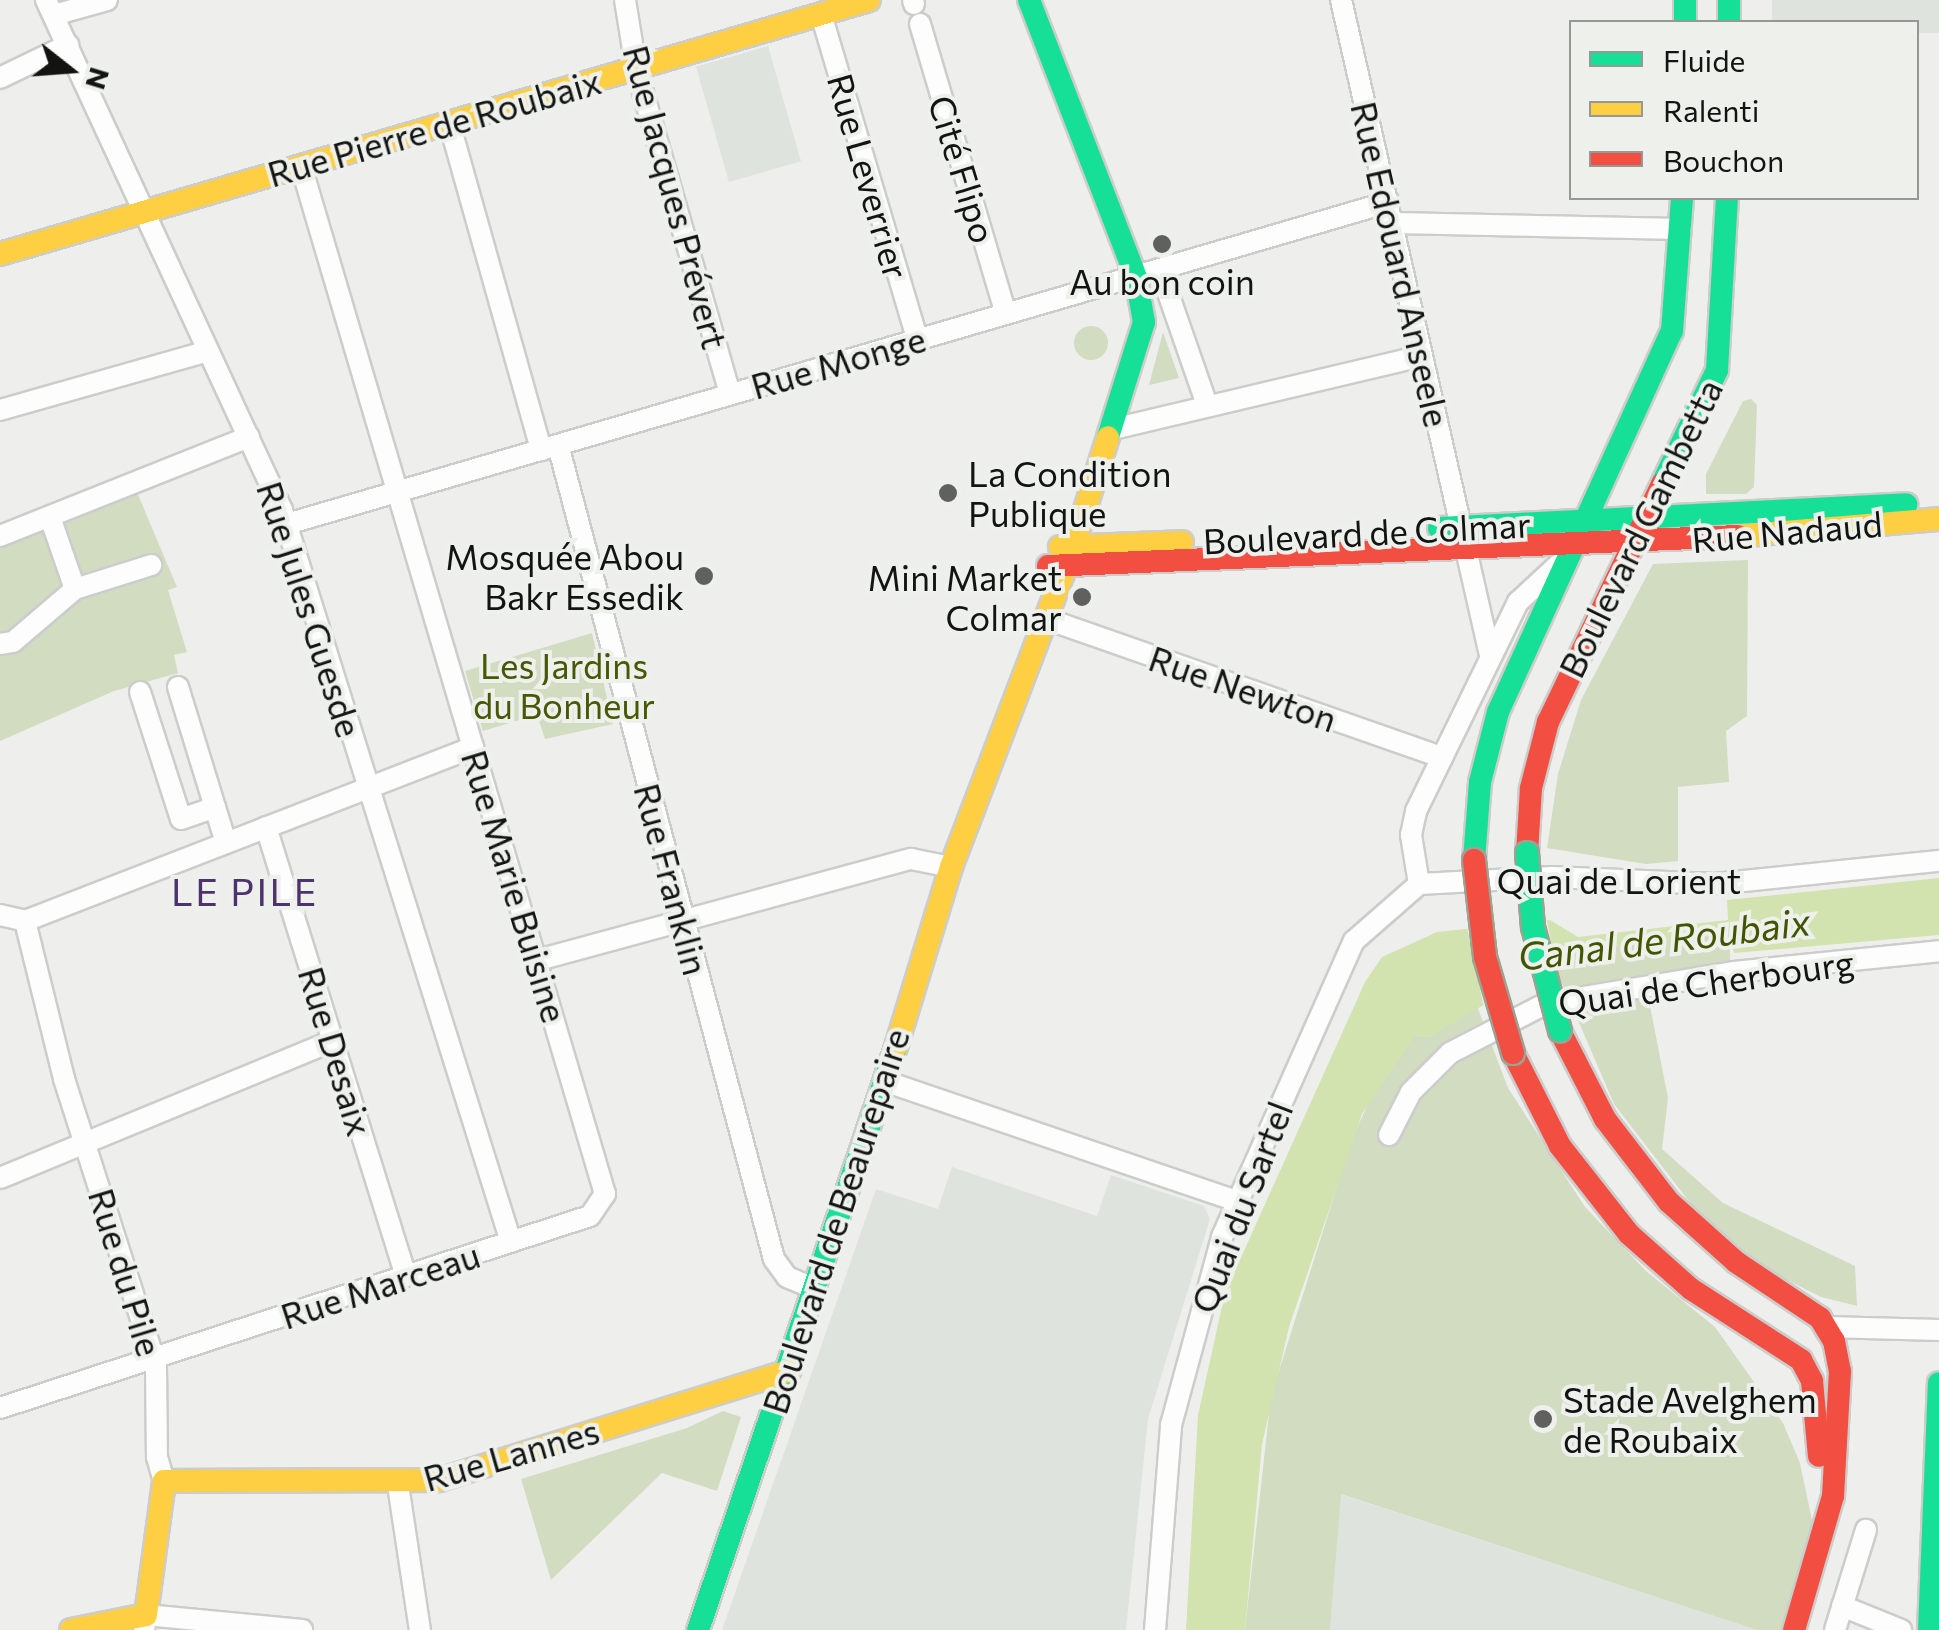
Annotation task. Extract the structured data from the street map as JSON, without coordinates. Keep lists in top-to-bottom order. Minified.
{"streets":{"main road":["Rue Pierre de Roubaix","Boulevard Gambetta","Rue Nadaud","Boulevard de Colmar","Boulevard de Beaurepaire","Rue du Pile","Rue Lannes"],"street":["Cité Flipo","Rue Leverrier","Rue Jacques Prévert","Rue Edouard Anseele","Rue Monge","Rue Jules Guesde","Rue Newton","Rue Franklin","Quai de Lorient","Rue Marie Buisine","Quai de Cherbourg","Rue Desaix","Quai du Sartel","Rue Marceau"]},"crossings":[["Rue Pierre de Roubaix","Rue Leverrier"],["Rue Pierre de Roubaix","Rue Jacques Prévert"],["Rue Pierre de Roubaix","Rue Jules Guesde"],["Rue Pierre de Roubaix","Rue Franklin"],["Rue Pierre de Roubaix","Rue Marie Buisine"],["Cité Flipo","Rue Monge"],["Rue Leverrier","Rue Monge"],["Rue Jacques Prévert","Rue Monge"],["Rue Edouard Anseele","Rue Monge"],["Rue Edouard Anseele","Boulevard de Colmar"],["Rue Monge","Boulevard Gambetta"],["Rue Monge","Rue Jules Guesde"],["Rue Monge","Rue Franklin"],["Rue Monge","Rue Marie Buisine"],["Rue Monge","Boulevard de Beaurepaire"],["Boulevard Gambetta","Rue Nadaud"],["Boulevard Gambetta","Boulevard de Colmar"],["Boulevard Gambetta","Rue Newton"],["Boulevard Gambetta","Quai de Lorient"],["Boulevard Gambetta","Quai du Sartel"],["Rue Nadaud","Boulevard de Colmar"],["Boulevard de Colmar","Boulevard de Beaurepaire"],["Rue Jules Guesde","Rue Marceau"],["Rue Newton","Boulevard de Beaurepaire"],["Rue Franklin","Boulevard de Beaurepaire"],["Quai de Lorient","Quai du Sartel"],["Rue Marie Buisine","Rue Marceau"],["Rue Desaix","Rue Marceau"],["Boulevard de Beaurepaire","Rue Lannes"],["Rue du Pile","Rue Marceau"],["Rue du Pile","Rue Lannes"]],"districts":["LE PILE"],"water":["Canal de Roubaix"],"parks":["Les Jardins du Bonheur"],"places":["Au bon coin","La Condition Publique","Mosquée Abou Bakr Essedik","Mini Market Colmar","Stade Avelghem de Roubaix"],"legend":["Fluide","Ralenti","Bouchon"],"north":"right"}
